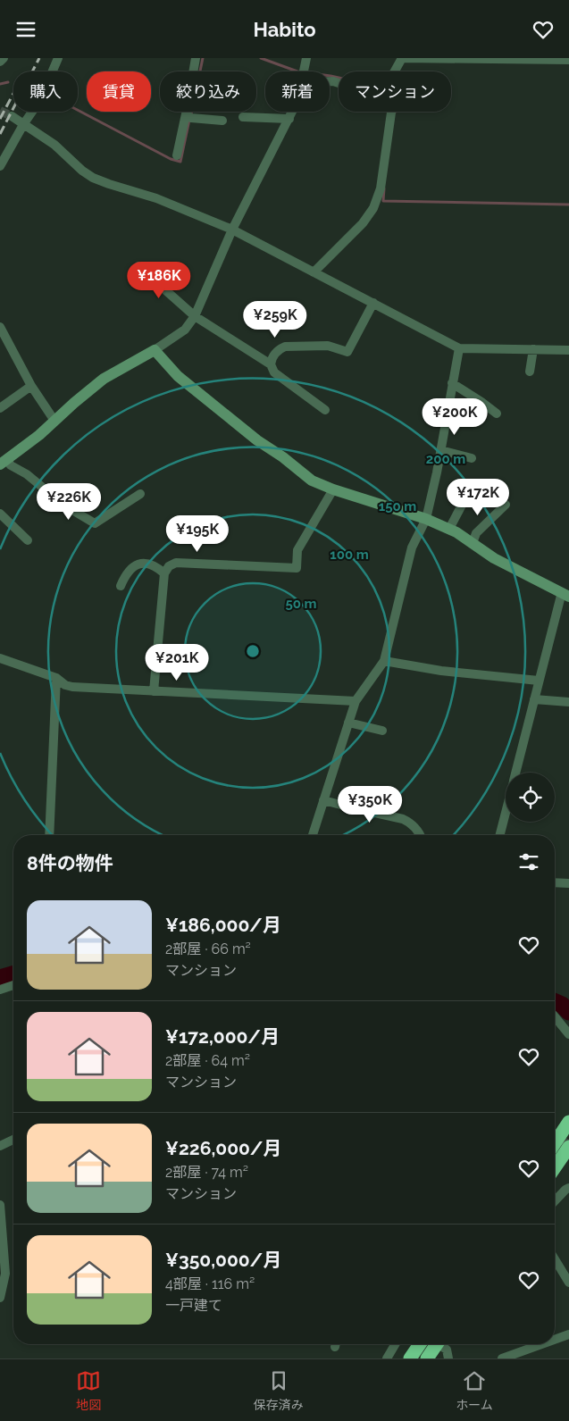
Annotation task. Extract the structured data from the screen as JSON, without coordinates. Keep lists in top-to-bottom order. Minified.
{"page":{"header":"Habito","chip":["購入","賃貸","絞り込み","新着","マンション"],"price":["¥186K","¥259K","¥200K","¥172K","¥226K","¥195K","¥201K","¥350K"],"heading":"8件の物件","list":[{"name":"¥186,000/月","note":"2部屋 · 66 m² · マンション"},{"name":"¥172,000/月","note":"2部屋 · 64 m² · マンション"},{"name":"¥226,000/月","note":"2部屋 · 74 m² · マンション"},{"name":"¥350,000/月","note":"4部屋 · 116 m² · 一戸建て"}],"tabs":["地図","保存済み","ホーム"]},"rings":["200 m","150 m","100 m","50 m"]}
